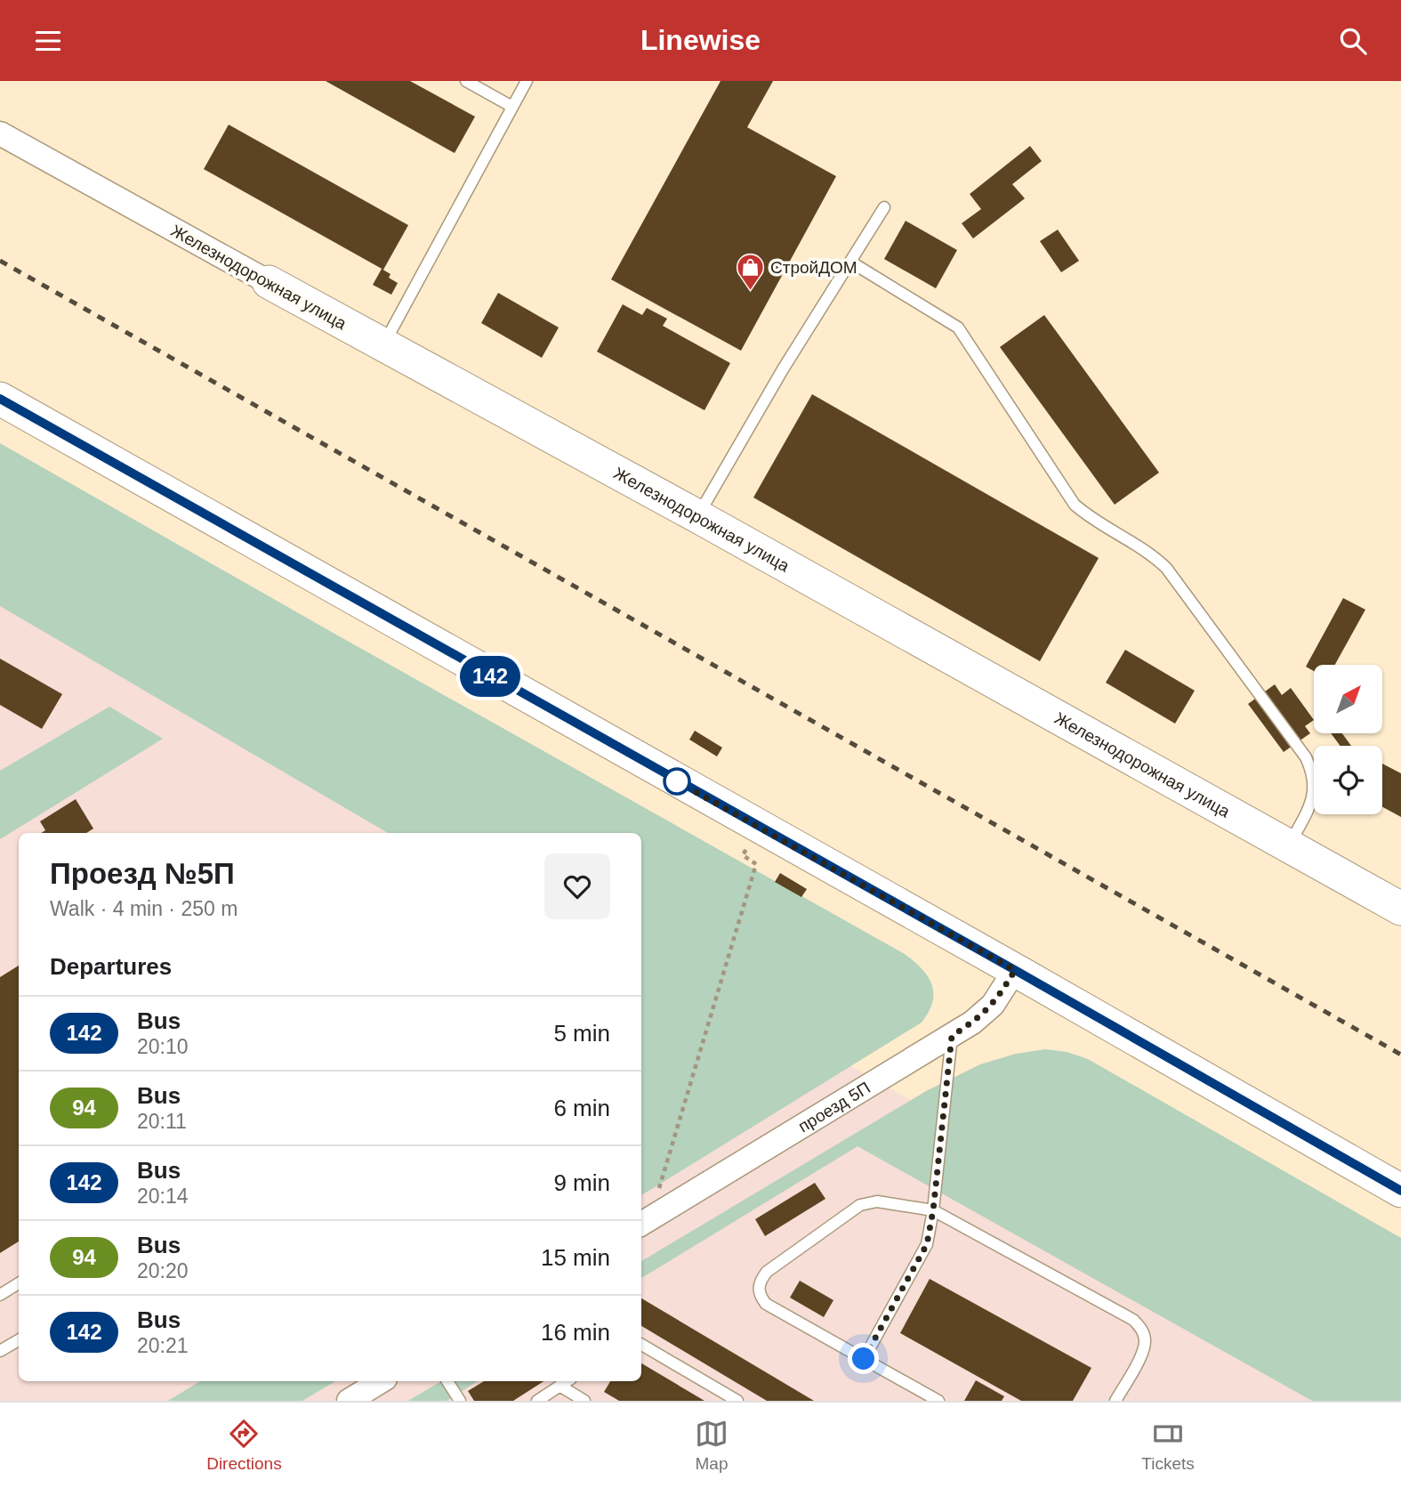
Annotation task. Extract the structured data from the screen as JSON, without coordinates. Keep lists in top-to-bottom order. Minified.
{"streets":{"main road":["Железнодорожная улица"],"street":["проезд 5П"]},"places":{"shop":["СтройДОМ"]},"lines":["bus line 142"],"north":"top right","page":{"header":"Linewise","on_map":"142","heading":[["Проезд №5П","Walk · 4 min · 250 m"],"Departures"],"list":[{"mark":"142","name":"Bus","note":"20:10","value":"5 min"},{"mark":"94","name":"Bus","note":"20:11","value":"6 min"},{"mark":"142","name":"Bus","note":"20:14","value":"9 min"},{"mark":"94","name":"Bus","note":"20:20","value":"15 min"},{"mark":"142","name":"Bus","note":"20:21","value":"16 min"}],"tabs":["Directions","Map","Tickets"]}}
